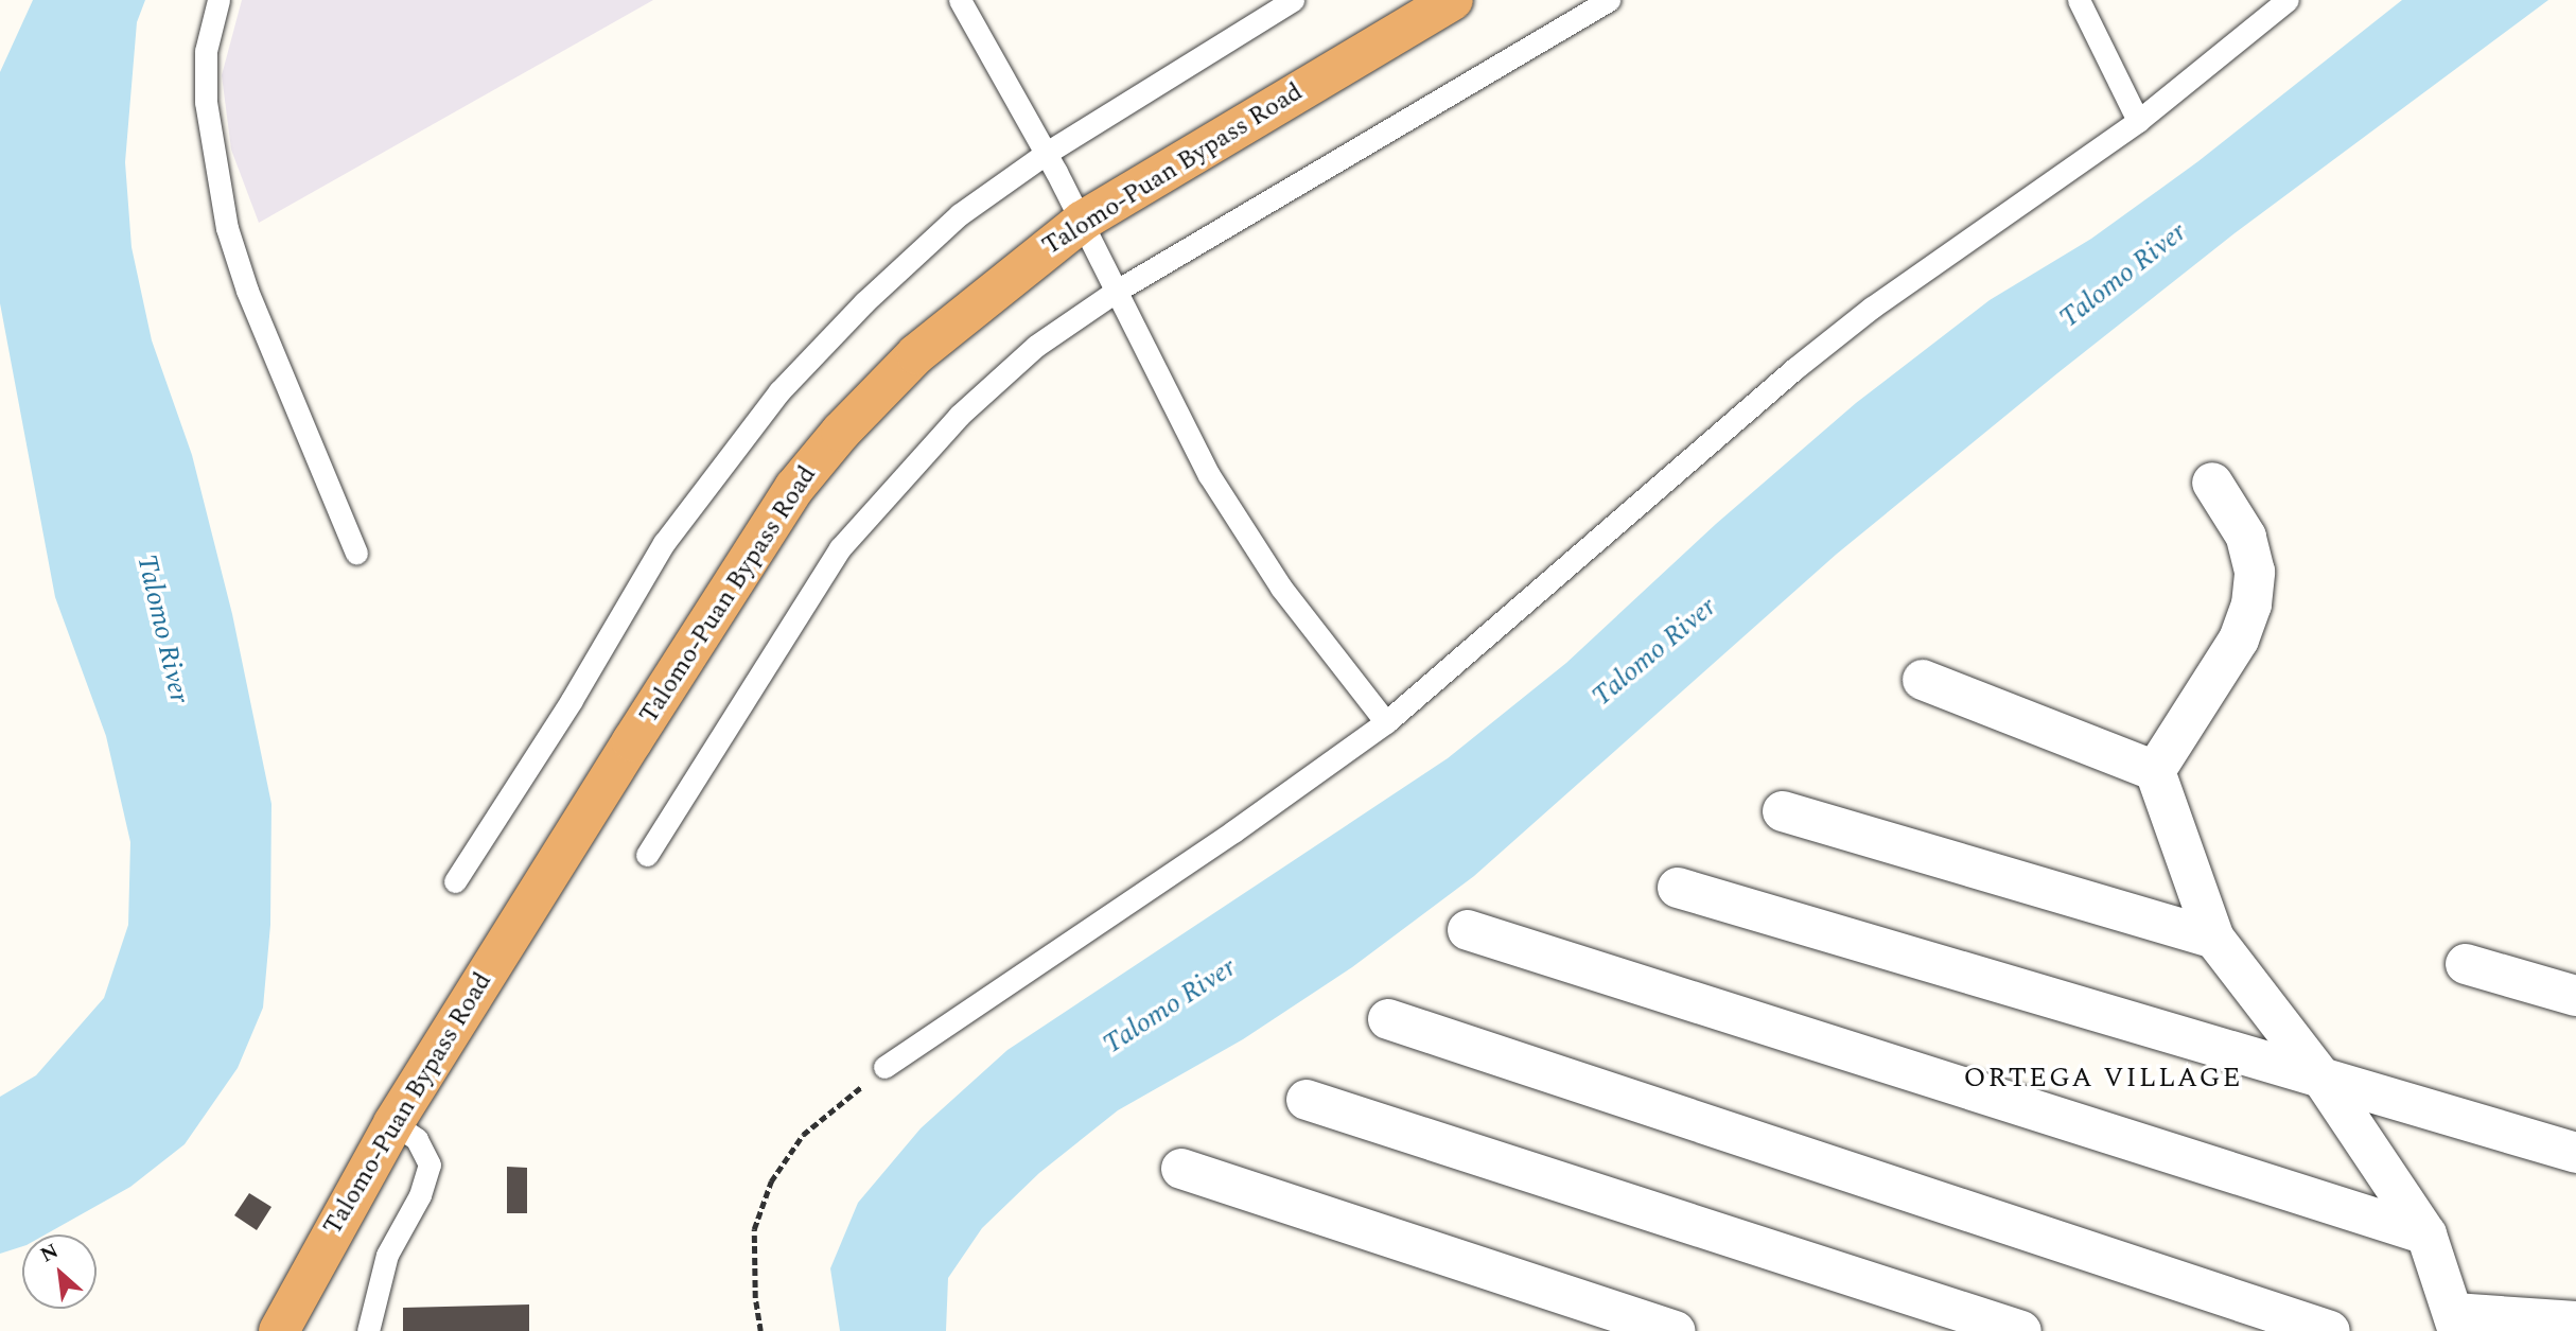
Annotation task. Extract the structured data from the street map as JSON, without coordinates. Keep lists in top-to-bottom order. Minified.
{"streets":{"highway":["Talomo-Puan Bypass Road"]},"districts":["ORTEGA VILLAGE"],"water":["Talomo River"],"north":"top left"}
